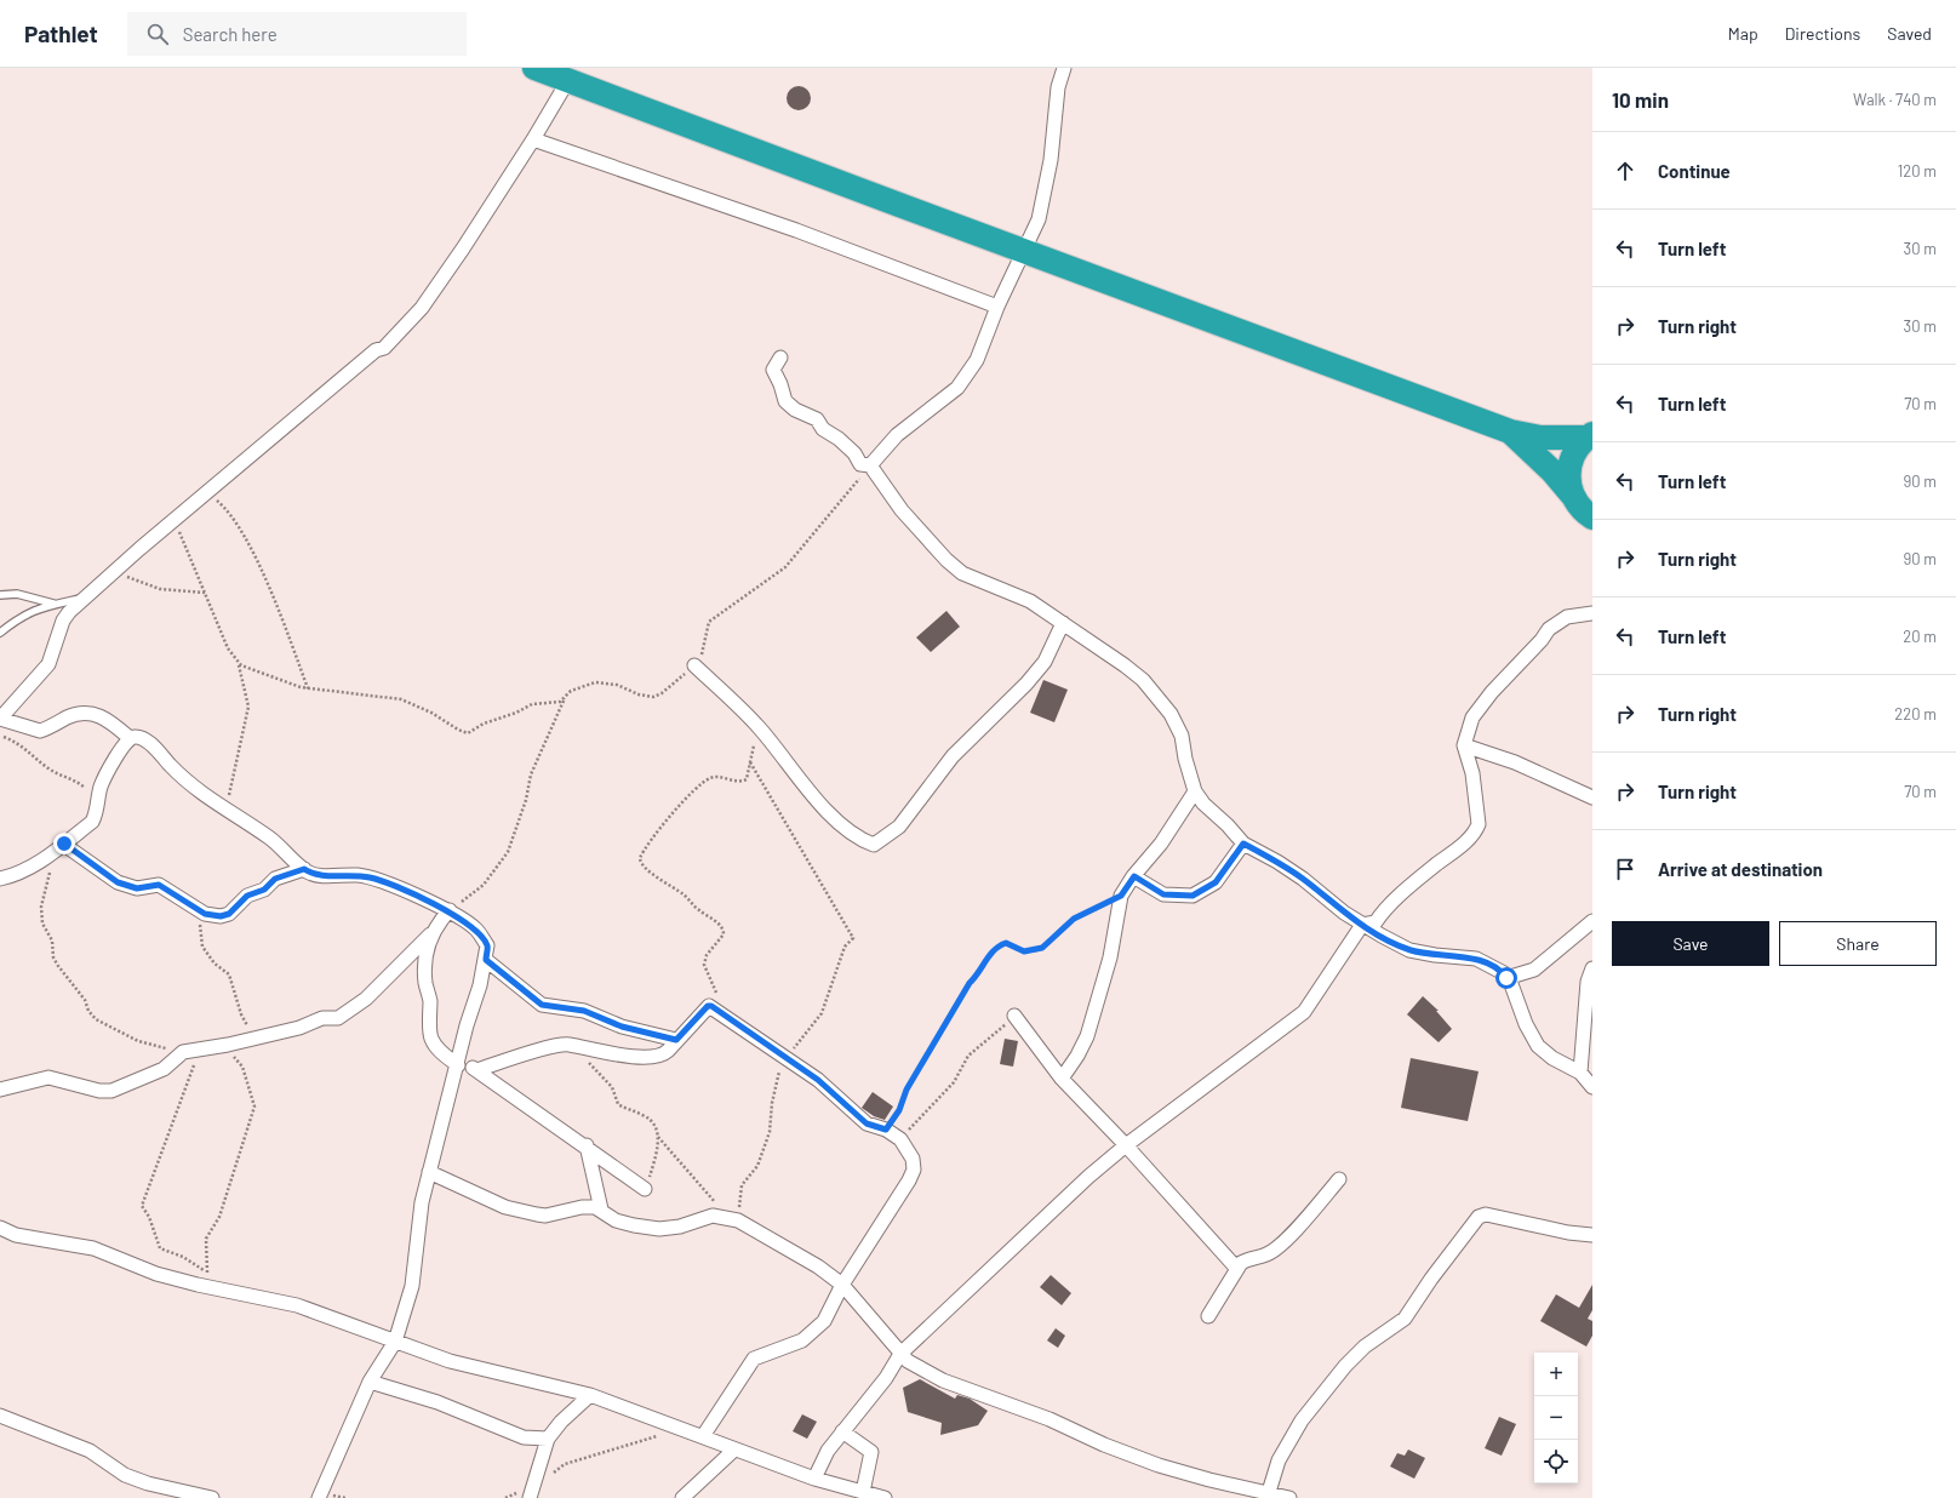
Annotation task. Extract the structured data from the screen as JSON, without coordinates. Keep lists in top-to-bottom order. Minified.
{"page":{"header":"Pathlet","search":"Search here","nav":["Map","Directions","Saved"],"heading":["10 min","Walk · 740 m"],"list":[["Continue","120 m"],["Turn left","30 m"],["Turn right","30 m"],["Turn left","70 m"],["Turn left","90 m"],["Turn right","90 m"],["Turn left","20 m"],["Turn right","220 m"],["Turn right","70 m"],"Arrive at destination"],"buttons":["Save","Share"],"map_buttons":["+","−"]}}
